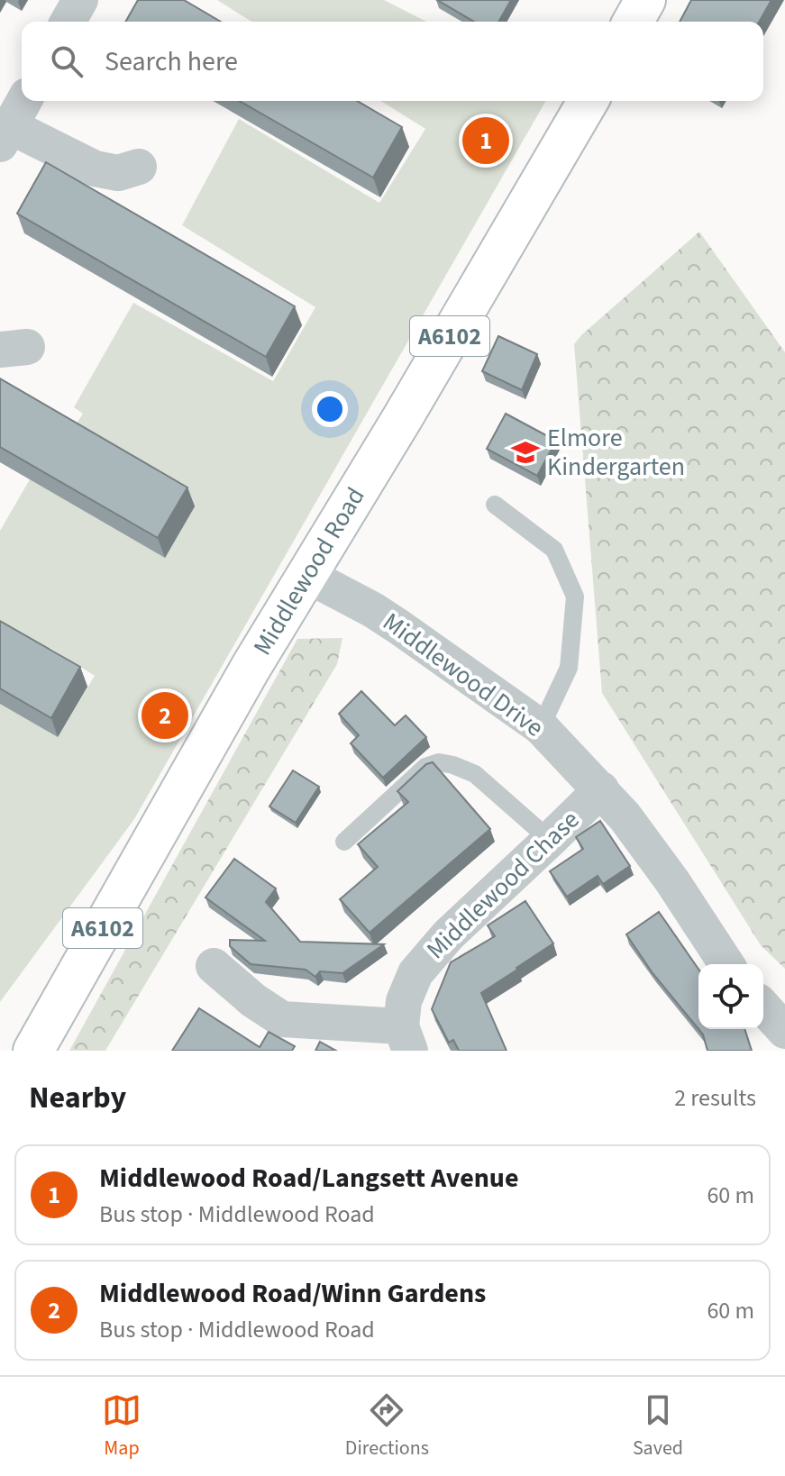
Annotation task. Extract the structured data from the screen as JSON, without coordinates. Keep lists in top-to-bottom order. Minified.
{"streets":{"main road":["A6102","Middlewood Road"],"street":["Middlewood Drive","Middlewood Chase"]},"crossings":[["Middlewood Road","Middlewood Drive"],["Middlewood Drive","Middlewood Chase"]],"places":{"school or university":["Elmore Kindergarten"]},"page":{"search":"Search here","pins":["1","2"],"heading":["Nearby","2 results"],"list":[{"mark":"1","name":"Middlewood Road/Langsett Avenue","note":"Bus stop · Middlewood Road","value":"60 m"},{"mark":"2","name":"Middlewood Road/Winn Gardens","note":"Bus stop · Middlewood Road","value":"60 m"}],"nav":["Map","Directions","Saved"]}}
